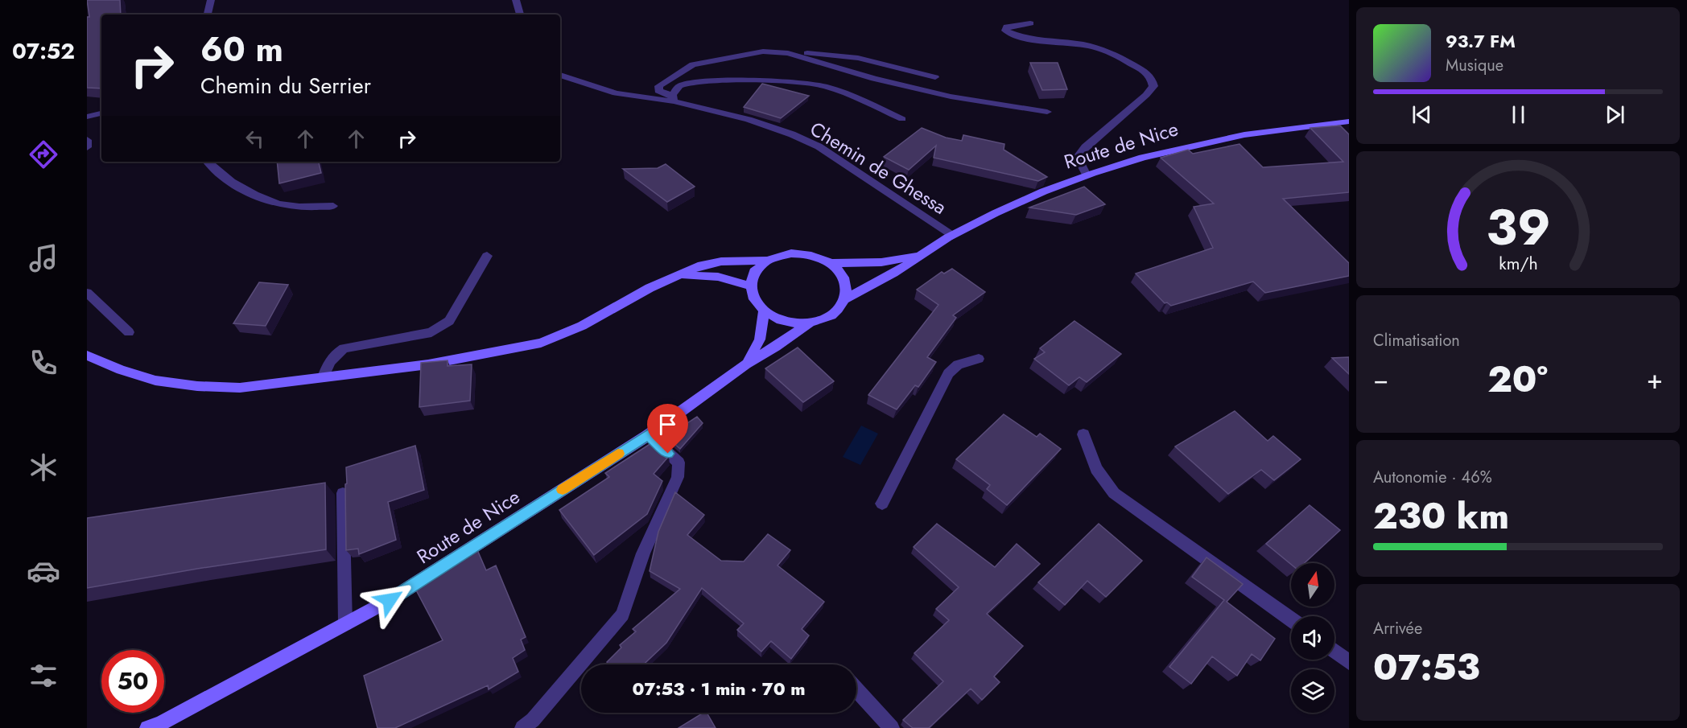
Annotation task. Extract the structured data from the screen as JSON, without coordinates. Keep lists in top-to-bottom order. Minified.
{"streets":{"main road":["Route de Nice"],"street":["Chemin de Ghessa"]},"crossings":[["Route de Nice","Chemin de Ghessa"]],"north":"top","page":{"tabs":"07:52","turn":["60 m","Chemin du Serrier"],"song":["93.7 FM","Musique"],"tile":["Climatisation",["Autonomie · 46%","230 km"],["Arrivée","07:53"]],"heat":["−","20°","+"],"limit":"50","trip":"07:53 · 1 min · 70 m","gauge":["39","km/h"]}}
